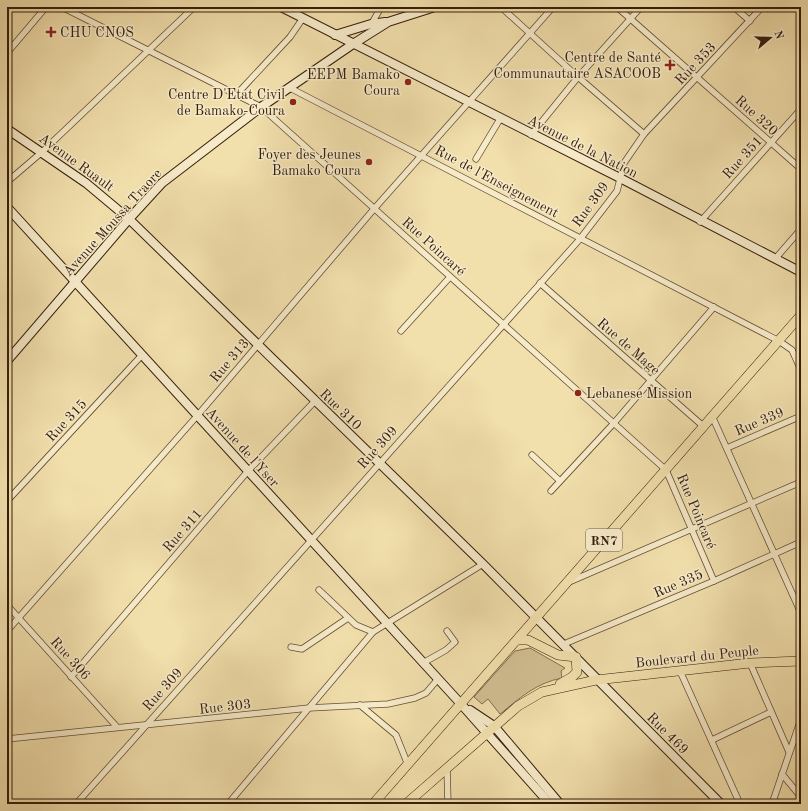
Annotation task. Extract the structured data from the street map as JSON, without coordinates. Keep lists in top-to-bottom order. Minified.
{"streets":{"main road":["RN7","Boulevard du Peuple"],"street":["Rue 353","Rue 320","Avenue de la Nation","Rue 351","Avenue Ruault","Rue de l'Enseignement","Rue 309","Avenue Moussa Traore","Rue Poincaré","Rue de Mage","Rue 313","Rue 310","Rue 315","Rue 339","Avenue de l'Yser","Rue 311","Rue 335","Rue 306","Rue 303","Rue 469"]},"crossings":[["Rue 353","Rue 320"],["Rue 353","Avenue de la Nation"],["Rue 353","Rue 309"],["Rue 320","Rue 351"],["Avenue de la Nation","Rue 351"],["Avenue de la Nation","Rue 309"],["Avenue de la Nation","Avenue Moussa Traore"],["Avenue de la Nation","Rue 313"],["Avenue Ruault","Avenue Moussa Traore"],["Avenue Ruault","Rue 310"],["Rue de l'Enseignement","Rue 309"],["Rue de l'Enseignement","Avenue Moussa Traore"],["Rue de l'Enseignement","Rue 313"],["Rue de l'Enseignement","RN7"],["Rue 309","Rue Poincaré"],["Rue 309","Rue de Mage"],["Rue 309","Rue 310"],["Rue 309","Avenue de l'Yser"],["Rue 309","Rue 303"],["Avenue Moussa Traore","Rue Poincaré"],["Avenue Moussa Traore","Rue 310"],["Avenue Moussa Traore","Avenue de l'Yser"],["Rue Poincaré","Rue 313"],["Rue Poincaré","RN7"],["Rue Poincaré","Rue 335"],["Rue de Mage","RN7"],["Rue 313","Rue 310"],["Rue 313","Avenue de l'Yser"],["Rue 313","Rue 306"],["Rue 310","Rue 311"],["Rue 310","RN7"],["Rue 310","Rue 335"],["Rue 310","Rue 469"],["Rue 315","Avenue de l'Yser"],["Avenue de l'Yser","Rue 311"],["Avenue de l'Yser","RN7"],["Avenue de l'Yser","Rue 303"],["Rue 311","Rue 306"],["Rue 335","Rue 469"],["Boulevard du Peuple","Rue 469"],["Rue 306","Rue 303"]],"places":{"health":["CHU CNOS","Centre de Santé Communautaire ASACOOB"],"other":["EEPM Bamako Coura","Centre D'Etat Civil de Bamako-Coura","Foyer des Jeunes Bamako Coura","Lebanese Mission"]},"north":"right"}
